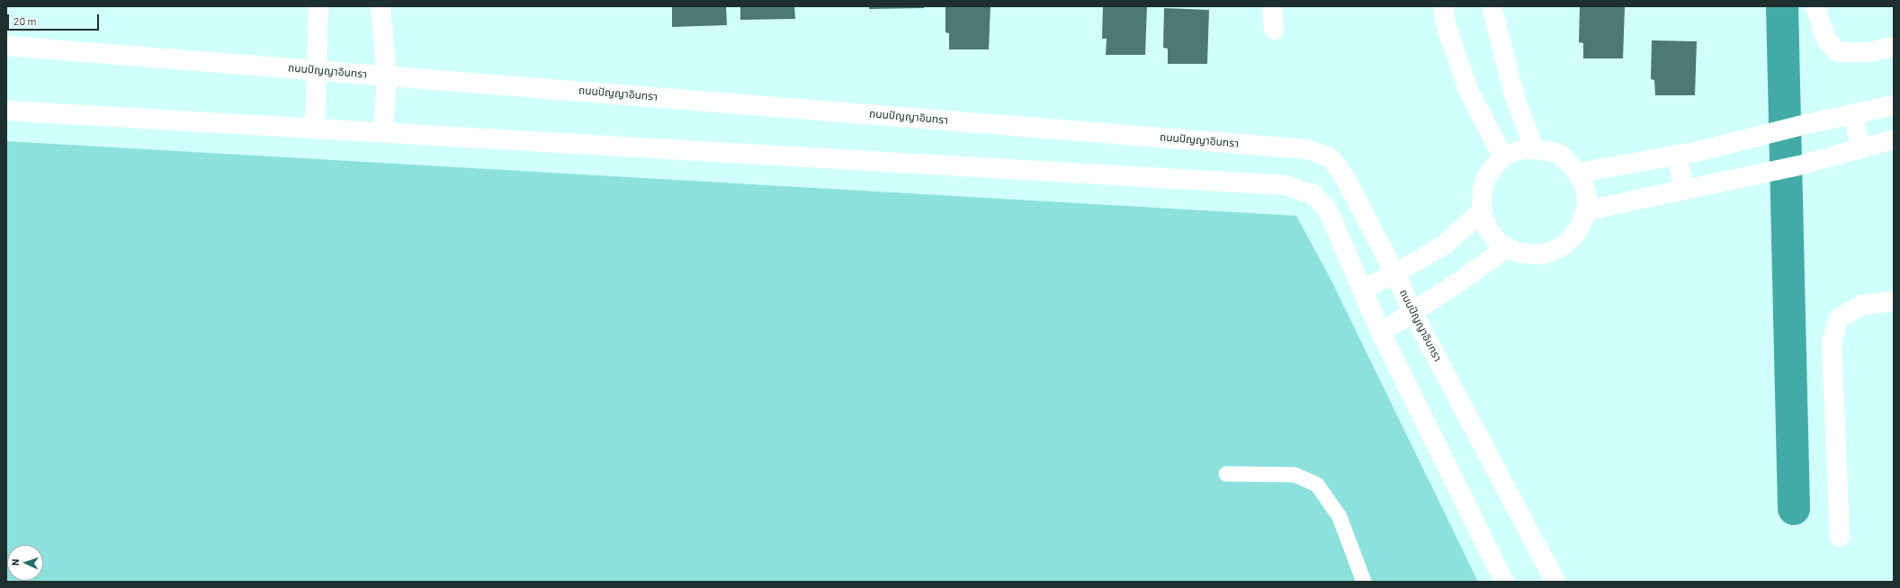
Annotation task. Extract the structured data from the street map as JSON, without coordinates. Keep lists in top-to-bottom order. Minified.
{"streets":{"street":["ถนนปัญญาอินทรา"]},"scale_bar":"20 m","north":"left"}
